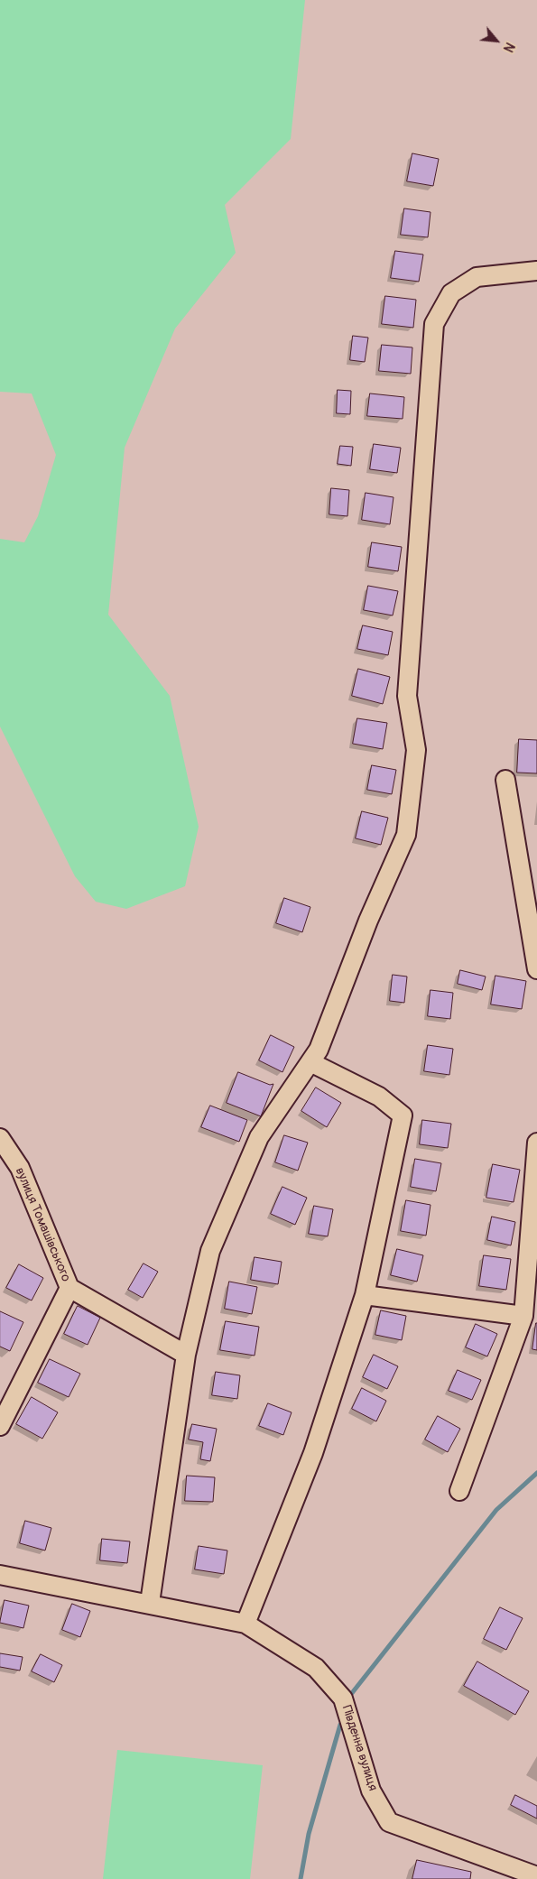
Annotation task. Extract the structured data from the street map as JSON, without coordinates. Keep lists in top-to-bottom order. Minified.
{"streets":{"street":["вулиця Томашівського","Південна вулиця"]},"north":"bottom right"}
